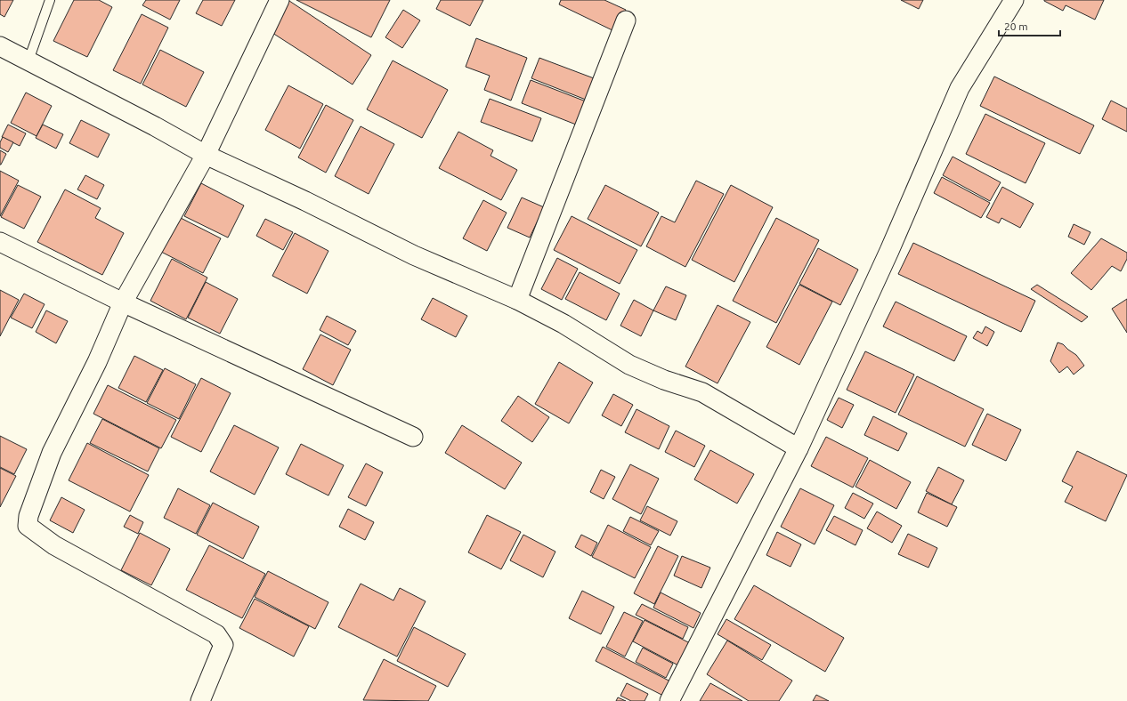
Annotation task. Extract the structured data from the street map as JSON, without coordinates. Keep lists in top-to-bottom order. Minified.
{"scale_bar":"20 m"}
